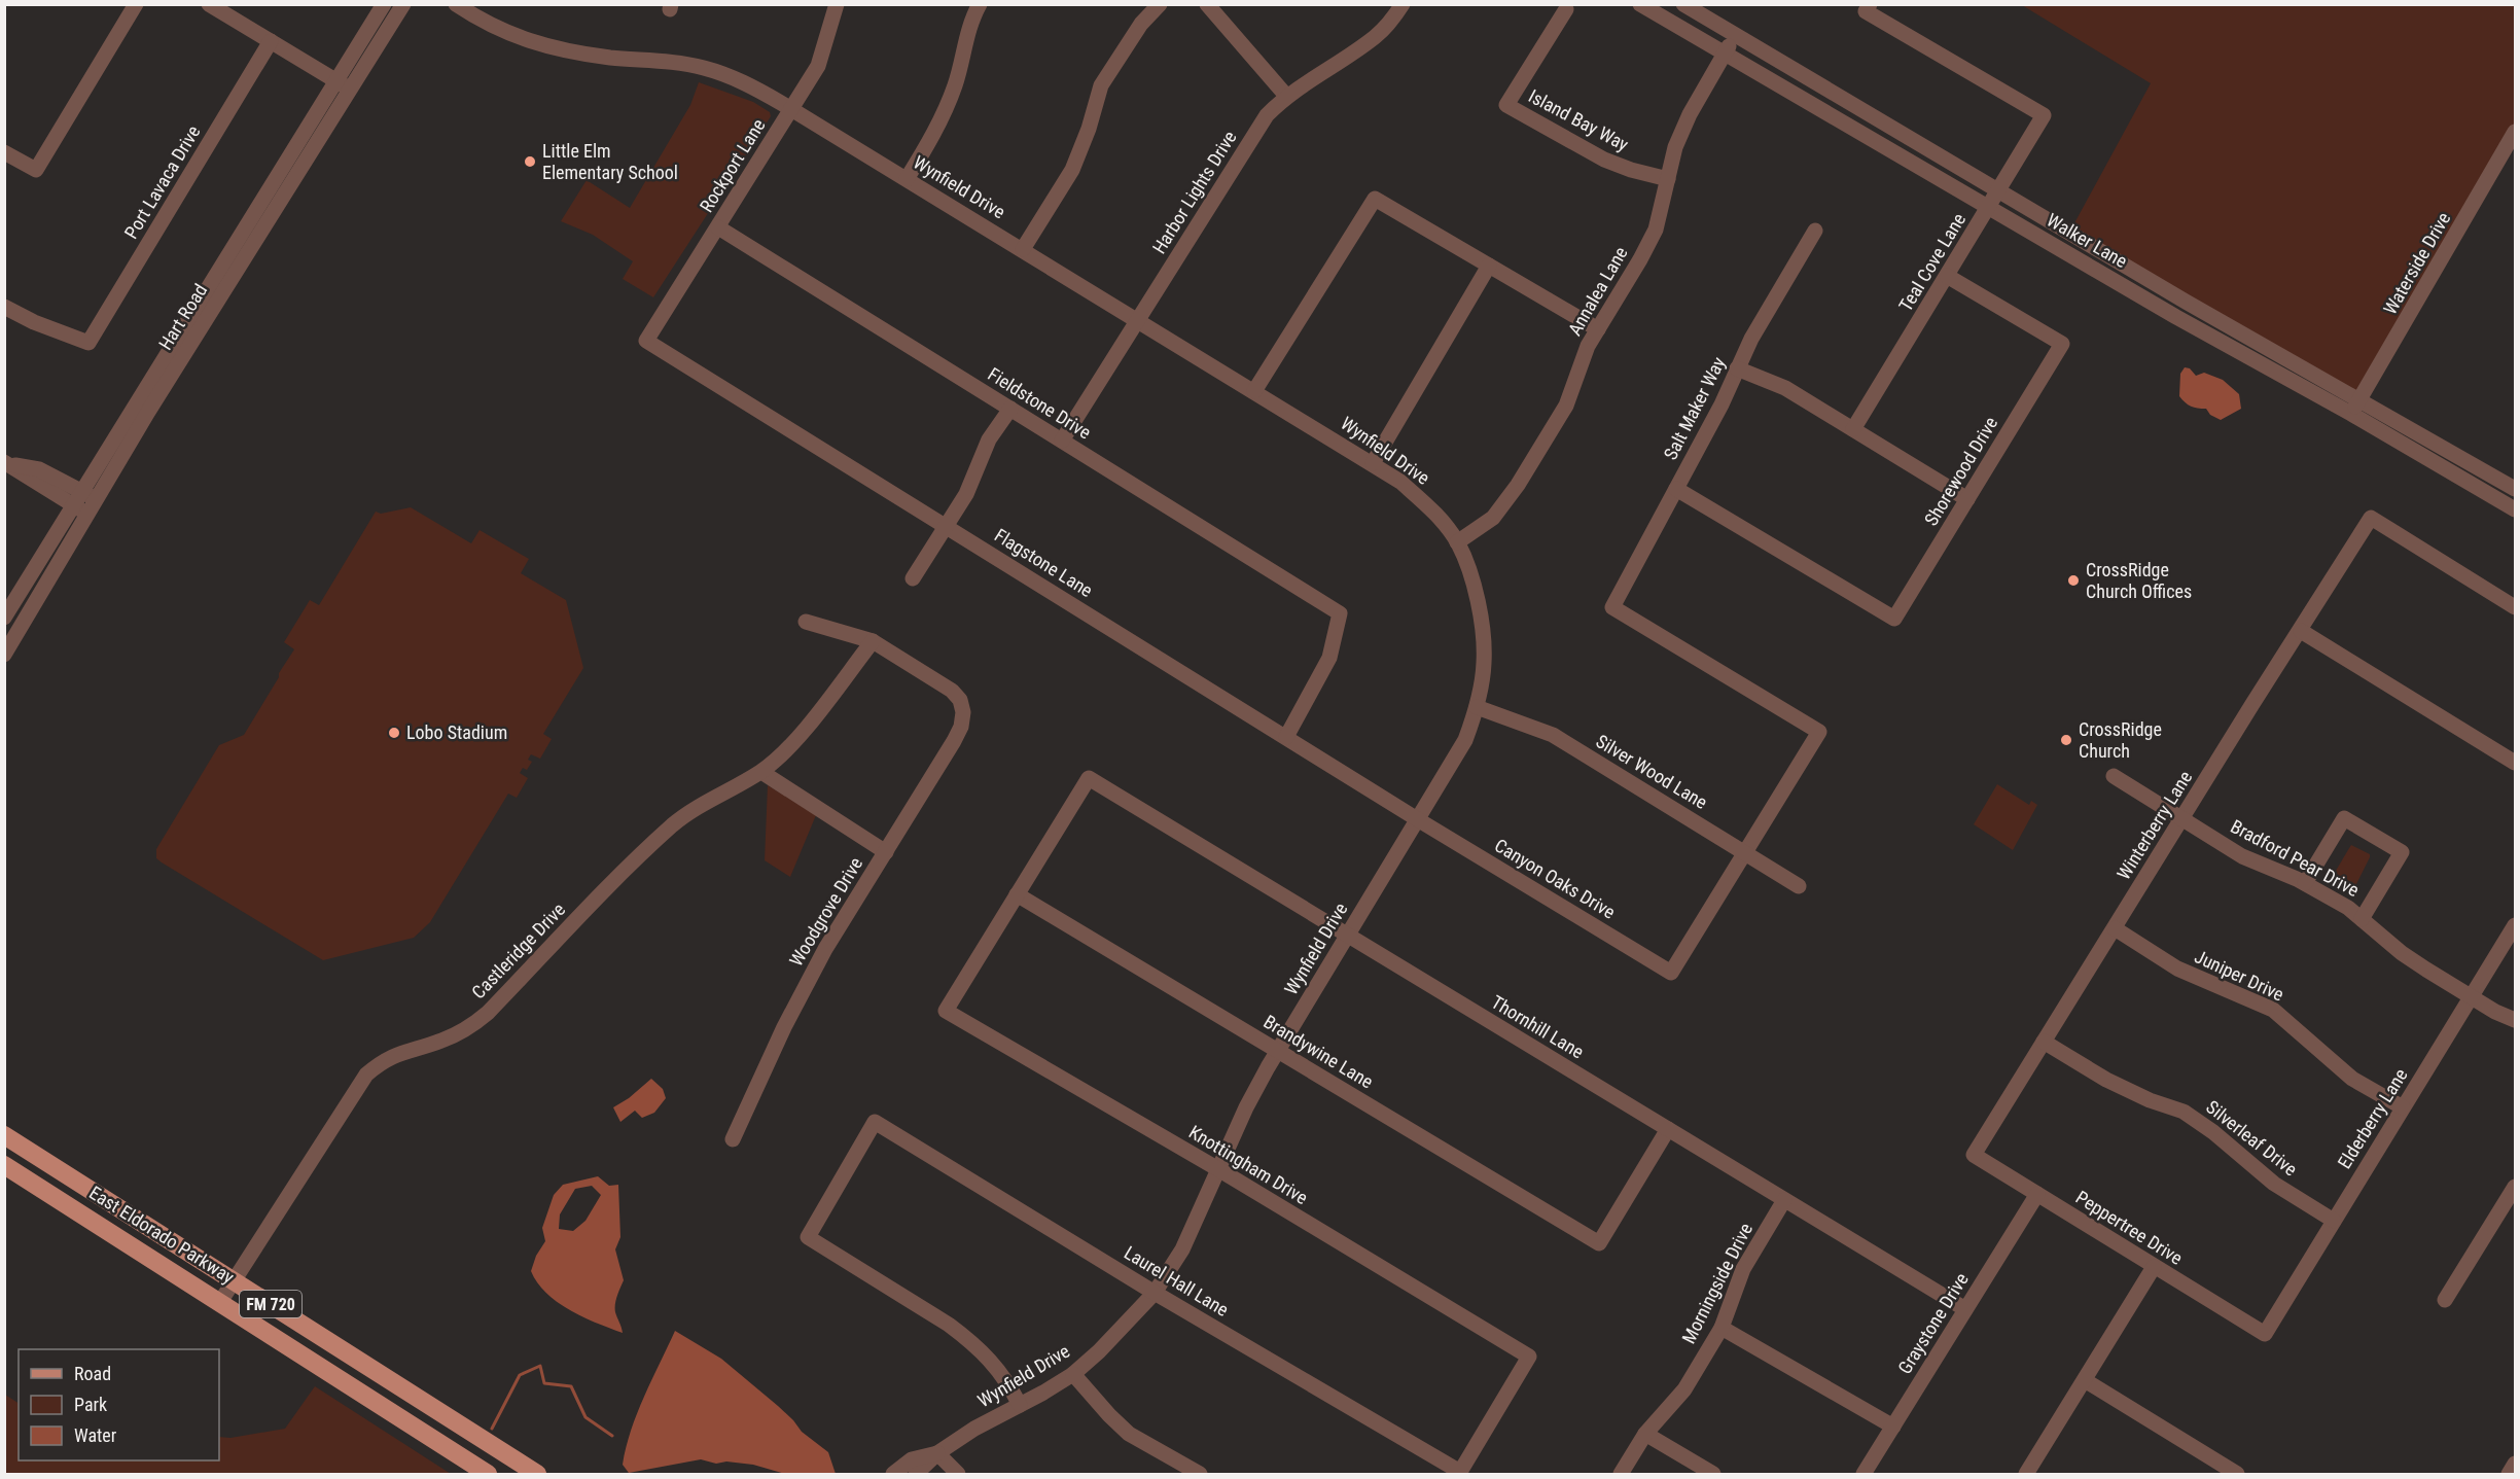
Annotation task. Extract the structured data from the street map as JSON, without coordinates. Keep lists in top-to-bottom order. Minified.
{"streets":{"main road":["East Eldorado Parkway","FM 720"],"street":["Island Bay Way","Rockport Lane","Port Lavaca Drive","Wynfield Drive","Harbor Lights Drive","Walker Lane","Teal Cove Lane","Waterside Drive","Annalea Lane","Hart Road","Fieldstone Drive","Salt Maker Way","Shorewood Drive","Flagstone Lane","Silver Wood Lane","Winterberry Lane","Bradford Pear Drive","Canyon Oaks Drive","Woodgrove Drive","Castleridge Drive","Juniper Drive","Thornhill Lane","Brandywine Lane","Elderberry Lane","Silverleaf Drive","Knottingham Drive","Peppertree Drive","Laurel Hall Lane","Morningside Drive","Graystone Drive"]},"crossings":[["Island Bay Way","Annalea Lane"],["Rockport Lane","Wynfield Drive"],["Rockport Lane","Fieldstone Drive"],["Rockport Lane","Flagstone Lane"],["Wynfield Drive","Harbor Lights Drive"],["Wynfield Drive","Annalea Lane"],["Wynfield Drive","Flagstone Lane"],["Wynfield Drive","Silver Wood Lane"],["Wynfield Drive","Canyon Oaks Drive"],["Wynfield Drive","Thornhill Lane"],["Wynfield Drive","Brandywine Lane"],["Wynfield Drive","Knottingham Drive"],["Wynfield Drive","Laurel Hall Lane"],["Harbor Lights Drive","Fieldstone Drive"],["Walker Lane","Teal Cove Lane"],["Walker Lane","Waterside Drive"],["Walker Lane","Annalea Lane"],["Teal Cove Lane","Shorewood Drive"],["Fieldstone Drive","Flagstone Lane"],["Salt Maker Way","Shorewood Drive"],["Salt Maker Way","Silver Wood Lane"],["Salt Maker Way","Canyon Oaks Drive"],["Flagstone Lane","Canyon Oaks Drive"],["Silver Wood Lane","Canyon Oaks Drive"],["Winterberry Lane","Bradford Pear Drive"],["Winterberry Lane","Juniper Drive"],["Winterberry Lane","Silverleaf Drive"],["Winterberry Lane","Peppertree Drive"],["Bradford Pear Drive","Elderberry Lane"],["Woodgrove Drive","Castleridge Drive"],["Castleridge Drive","East Eldorado Parkway"],["Juniper Drive","Elderberry Lane"],["Thornhill Lane","Brandywine Lane"],["Thornhill Lane","Knottingham Drive"],["Thornhill Lane","Morningside Drive"],["Thornhill Lane","Graystone Drive"],["Brandywine Lane","Knottingham Drive"],["Elderberry Lane","Silverleaf Drive"],["Elderberry Lane","Peppertree Drive"],["Knottingham Drive","Laurel Hall Lane"],["Peppertree Drive","Graystone Drive"]],"places":["Little Elm Elementary School","CrossRidge Church Offices","Lobo Stadium","CrossRidge Church"],"legend":["Road","Park","Water"]}
